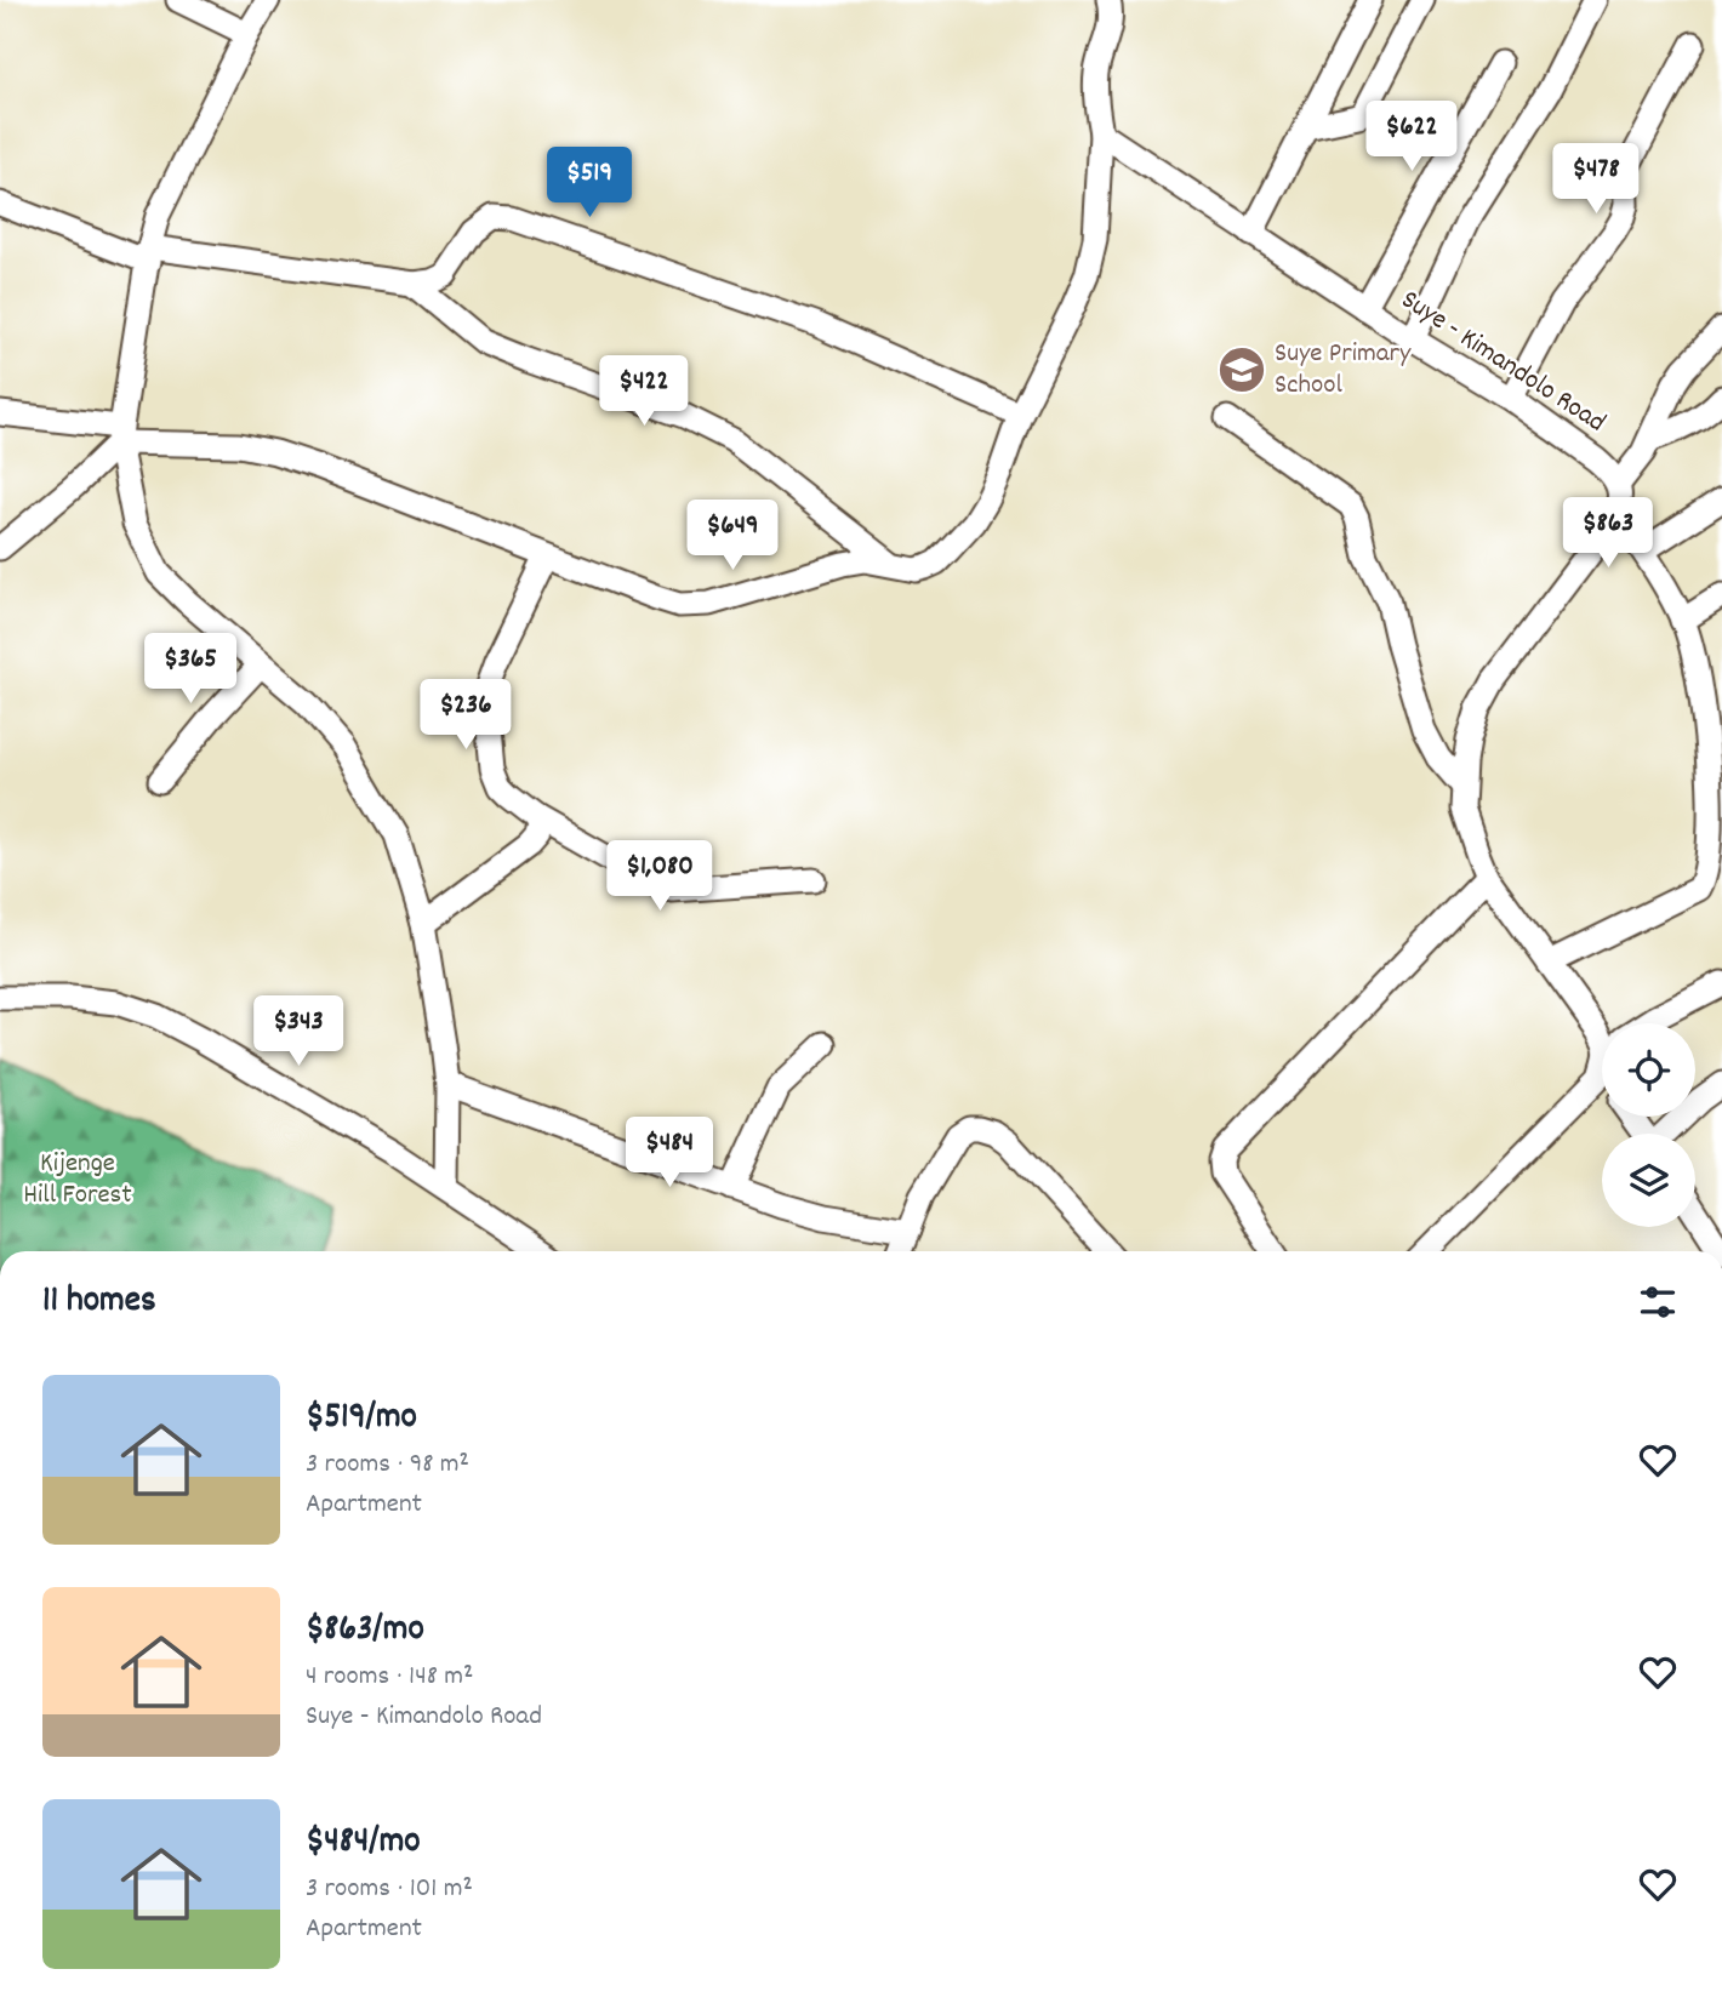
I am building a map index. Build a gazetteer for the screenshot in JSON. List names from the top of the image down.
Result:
{
  "streets": {
    "street": ["Suye - Kimandolo Road"]
  },
  "parks": ["Kijenge Hill Forest"],
  "places": {
    "school or university": ["Suye Primary School"]
  },
  "page": {
    "price": [
      "$622",
      "$478",
      "$519",
      "$422",
      "$863",
      "$649",
      "$365",
      "$236",
      "$1,080",
      "$343",
      "$484"
    ],
    "heading": "11 homes",
    "list": [
      {
        "name": "$519/mo",
        "note": "3 rooms · 98 m² · Apartment"
      },
      {
        "name": "$863/mo",
        "note": "4 rooms · 148 m² · Suye - Kimandolo Road"
      },
      {
        "name": "$484/mo",
        "note": "3 rooms · 101 m² · Apartment"
      }
    ]
  }
}
